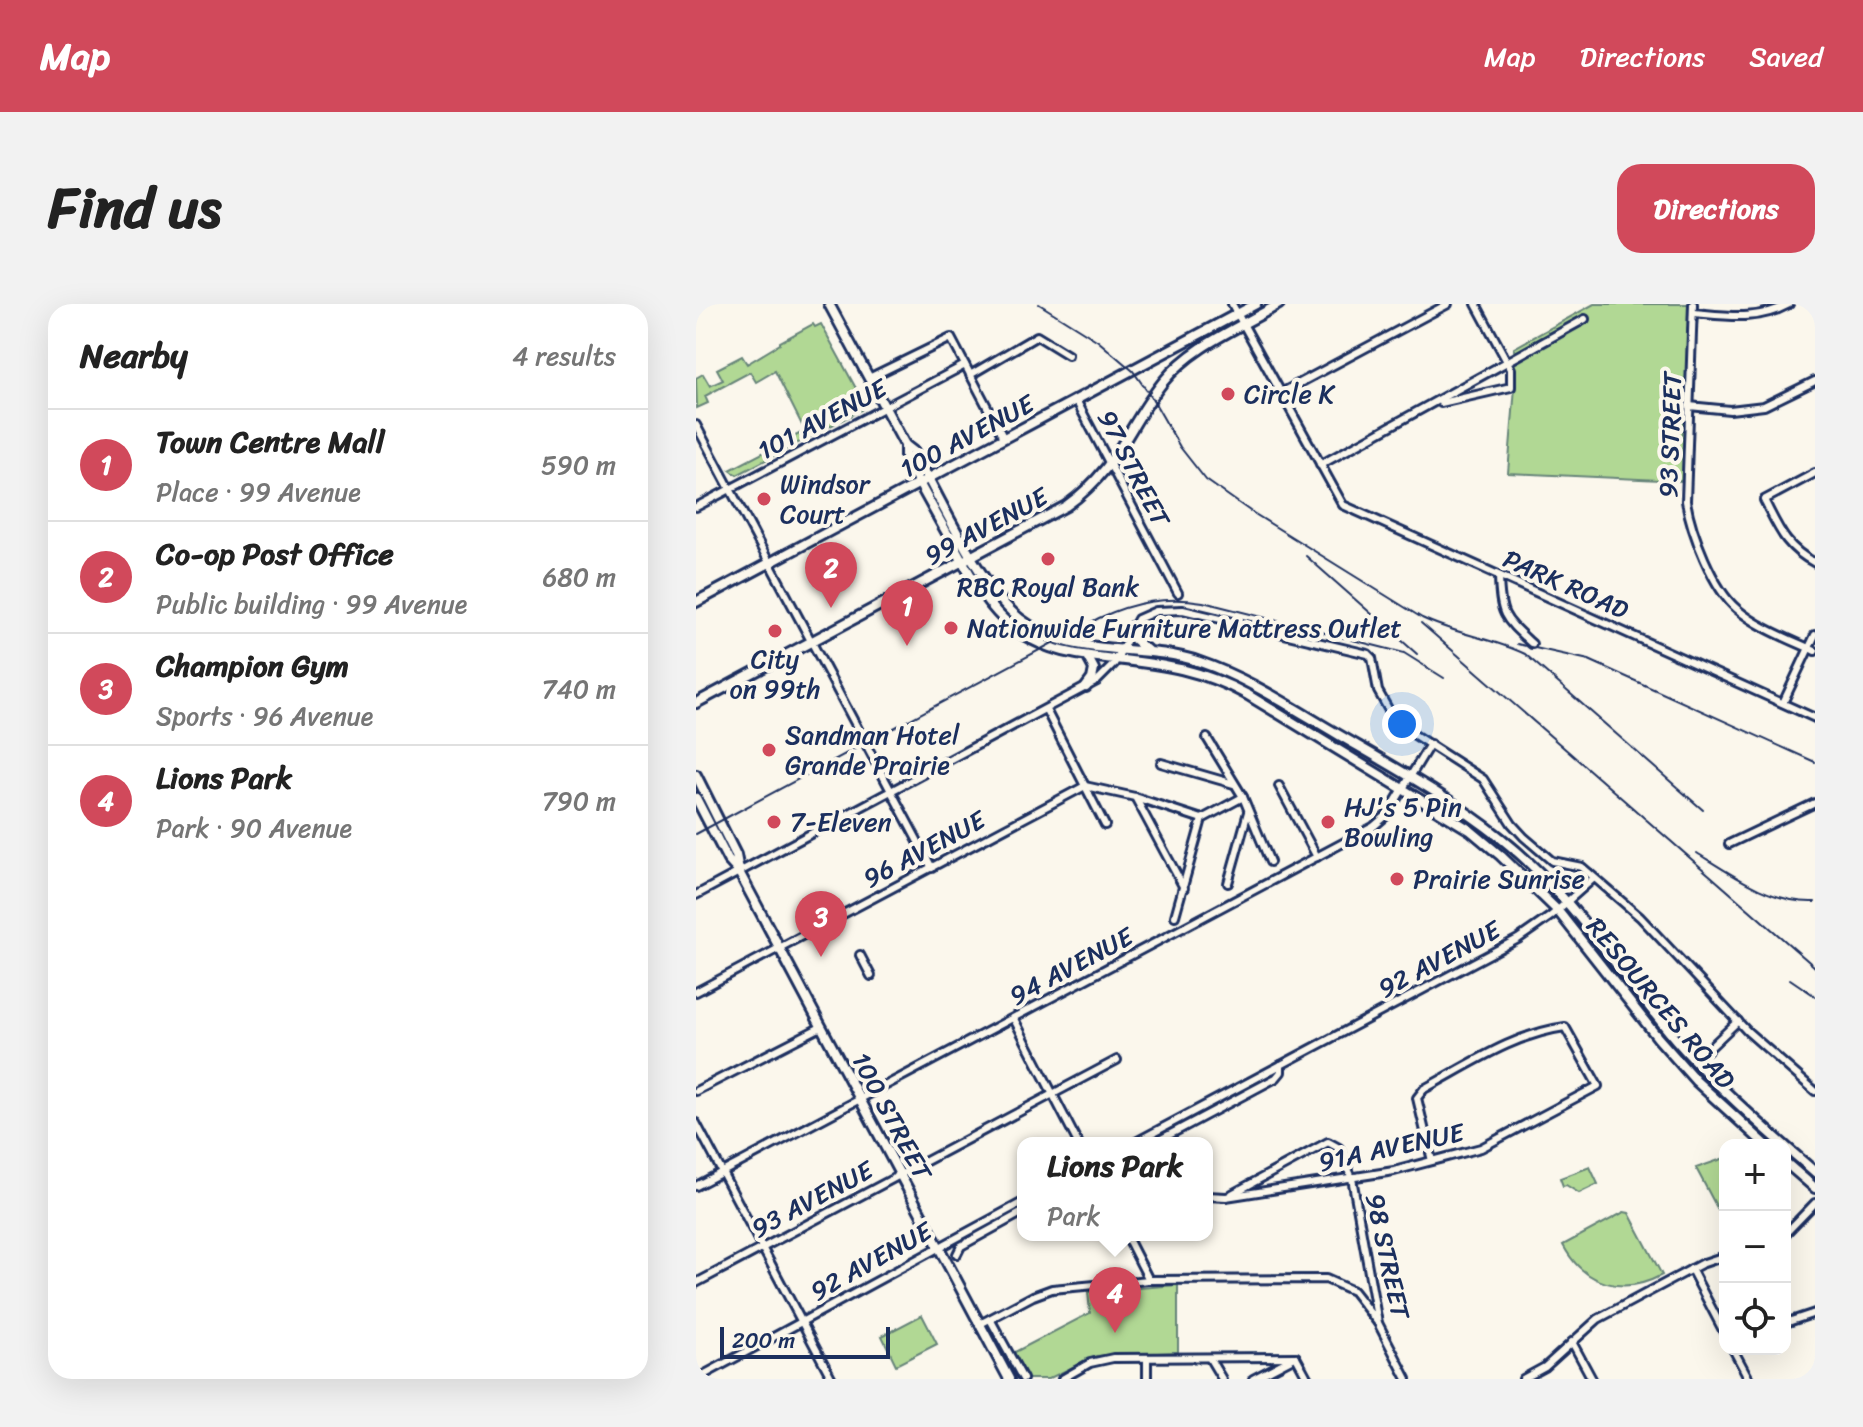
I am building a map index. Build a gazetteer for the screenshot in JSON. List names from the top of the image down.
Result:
{
  "streets": {
    "main road": [
      "100 AVENUE",
      "99 AVENUE",
      "RESOURCES ROAD",
      "100 STREET"
    ],
    "street": [
      "101 AVENUE",
      "93 STREET",
      "97 STREET",
      "PARK ROAD",
      "96 AVENUE",
      "92 AVENUE",
      "94 AVENUE",
      "91A AVENUE",
      "93 AVENUE",
      "98 STREET"
    ]
  },
  "crossings": [
    ["100 AVENUE", "97 STREET"],
    ["100 AVENUE", "PARK ROAD"],
    ["97 STREET", "99 AVENUE"],
    ["99 AVENUE", "PARK ROAD"],
    ["99 AVENUE", "RESOURCES ROAD"],
    ["96 AVENUE", "100 STREET"],
    ["92 AVENUE", "RESOURCES ROAD"],
    ["92 AVENUE", "100 STREET"],
    ["94 AVENUE", "RESOURCES ROAD"],
    ["94 AVENUE", "100 STREET"],
    ["100 STREET", "93 AVENUE"],
    ["91A AVENUE", "98 STREET"]
  ],
  "places": [
    "Circle K",
    "Windsor Court",
    "RBC Royal Bank",
    "Nationwide Furniture Mattress Outlet",
    "City on 99th",
    "Sandman Hotel Grande Prairie",
    "7-Eleven",
    "HJ's 5 Pin Bowling",
    "Prairie Sunrise"
  ],
  "scale_bar": "200 m",
  "page": {
    "header": "Map",
    "nav": ["Map", "Directions", "Saved"],
    "title": "Find us",
    "buttons": "Directions",
    "heading": ["Nearby", "4 results"],
    "list": [
      {
        "mark": "1",
        "name": "Town Centre Mall",
        "note": "Place · 99 Avenue",
        "value": "590 m"
      },
      {
        "mark": "2",
        "name": "Co-op Post Office",
        "note": "Public building · 99 Avenue",
        "value": "680 m"
      },
      {
        "mark": "3",
        "name": "Champion Gym",
        "note": "Sports · 96 Avenue",
        "value": "740 m"
      },
      {
        "mark": "4",
        "name": "Lions Park",
        "note": "Park · 90 Avenue",
        "value": "790 m"
      }
    ],
    "pins": [
      "2",
      "1",
      "3",
      "4"
    ],
    "popup": ["Lions Park", "Park"],
    "map_buttons": ["+", "−"],
    "scale": "200 m"
  }
}
